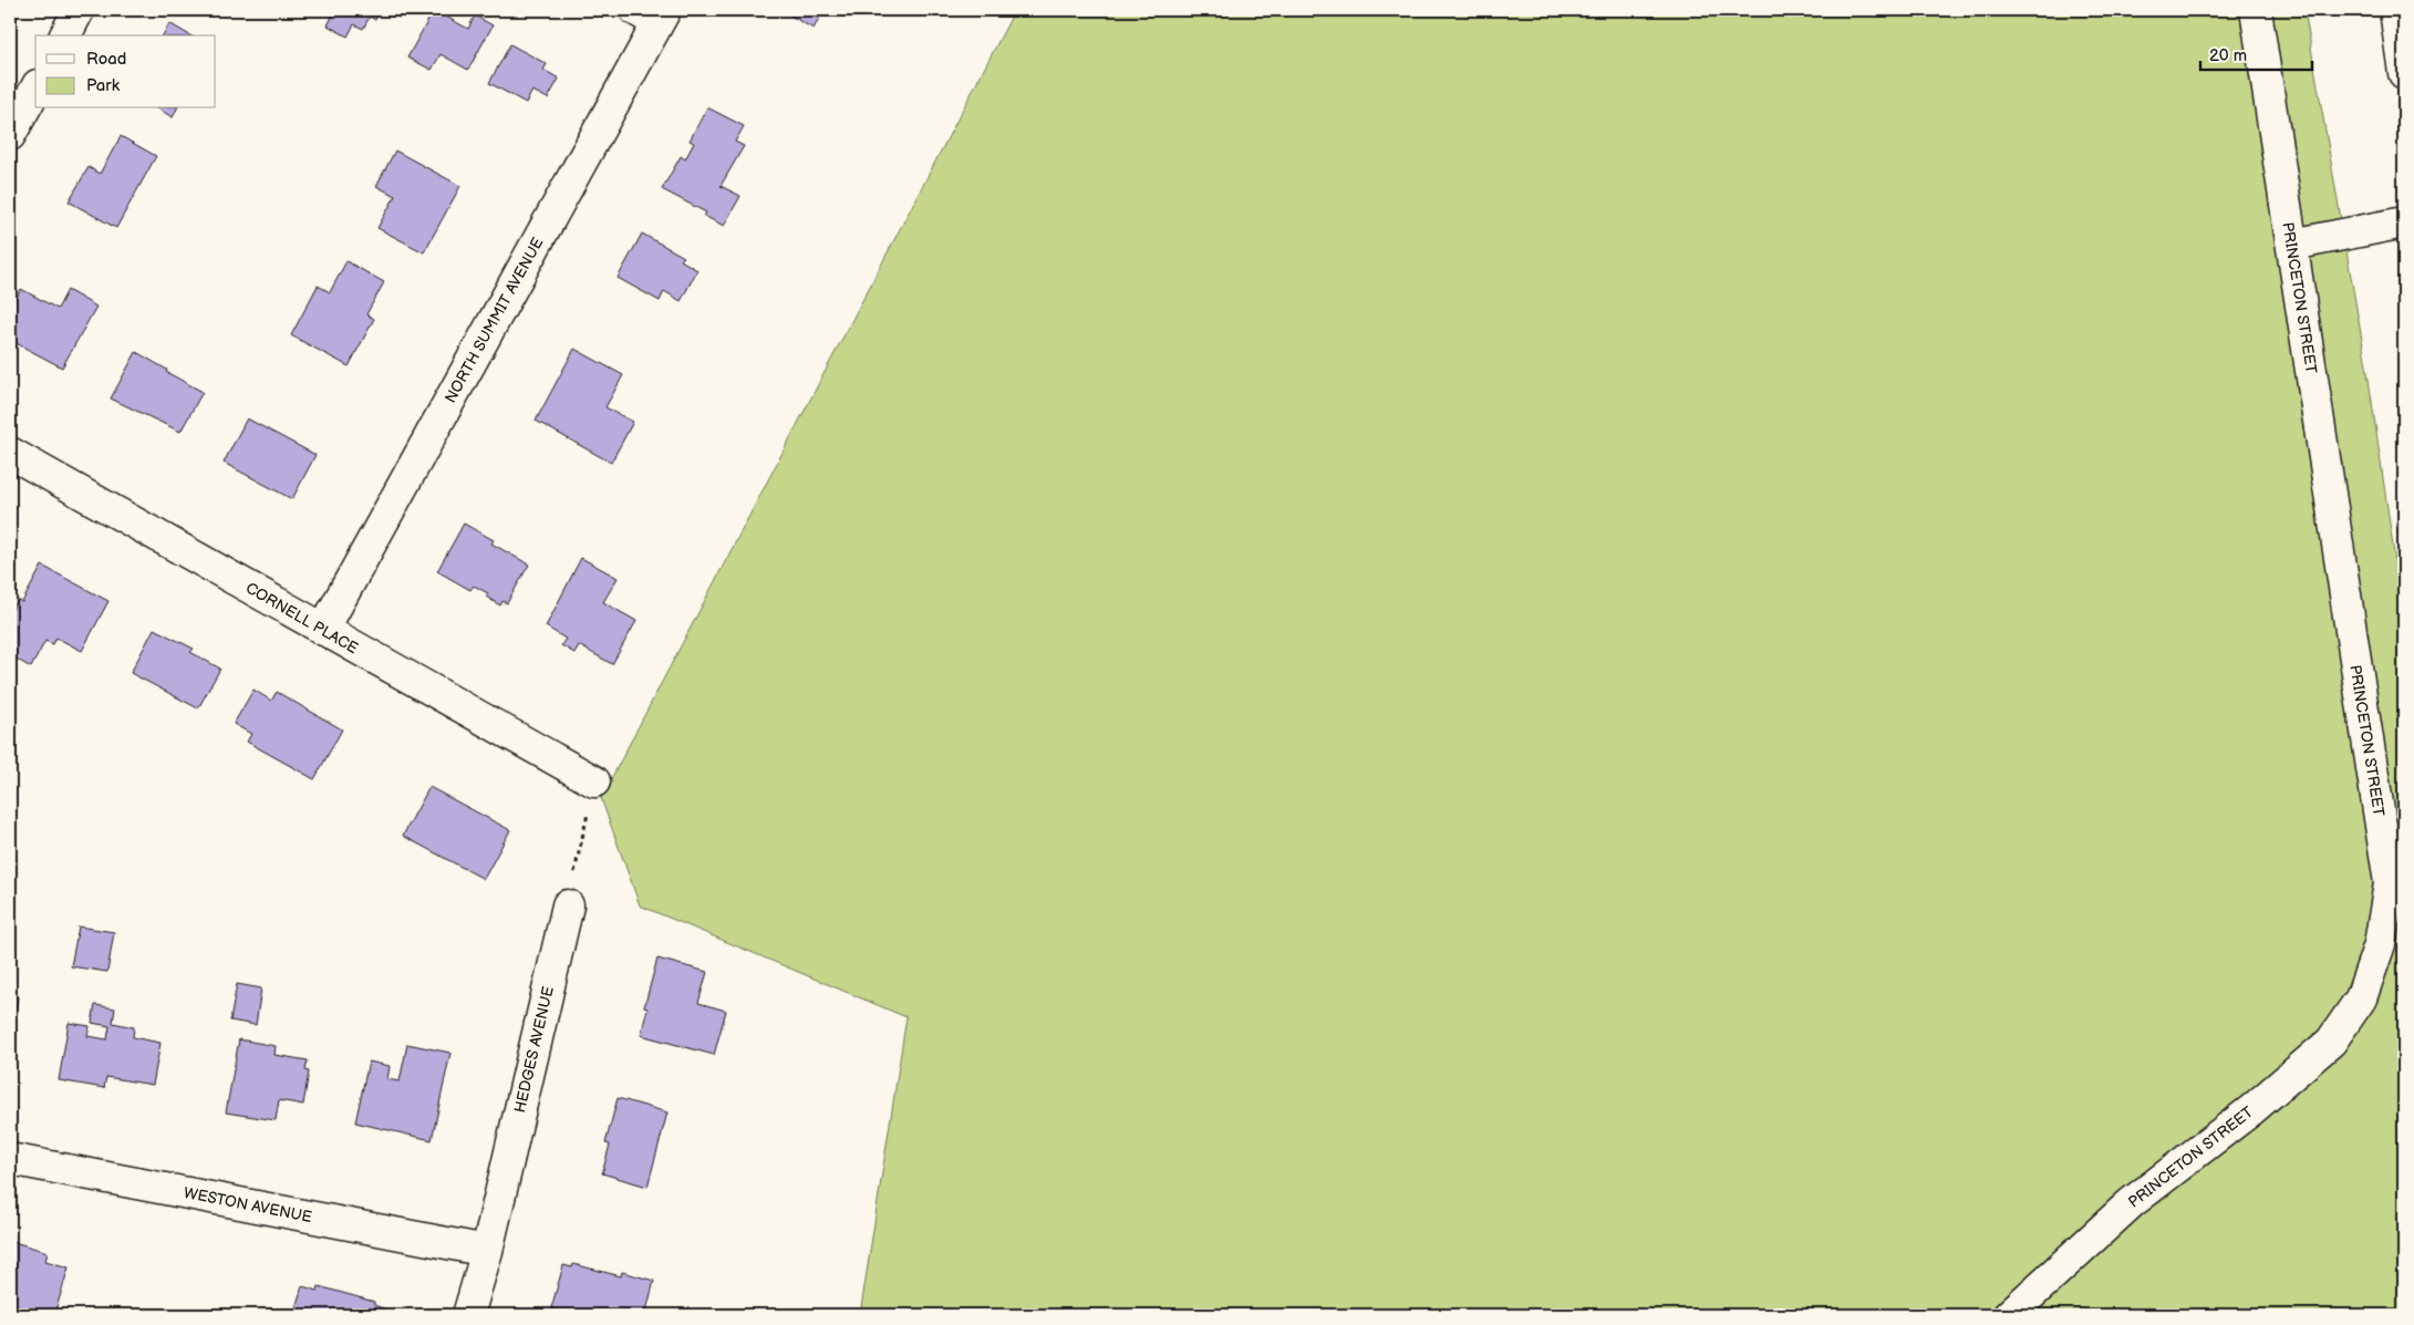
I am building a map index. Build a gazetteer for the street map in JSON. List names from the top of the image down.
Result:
{
  "streets": {
    "main road": [
      "PRINCETON STREET",
      "NORTH SUMMIT AVENUE",
      "CORNELL PLACE",
      "HEDGES AVENUE",
      "WESTON AVENUE"
    ]
  },
  "crossings": [
    ["NORTH SUMMIT AVENUE", "CORNELL PLACE"],
    ["HEDGES AVENUE", "WESTON AVENUE"]
  ],
  "legend": ["Road", "Park"],
  "scale_bar": "20 m"
}
